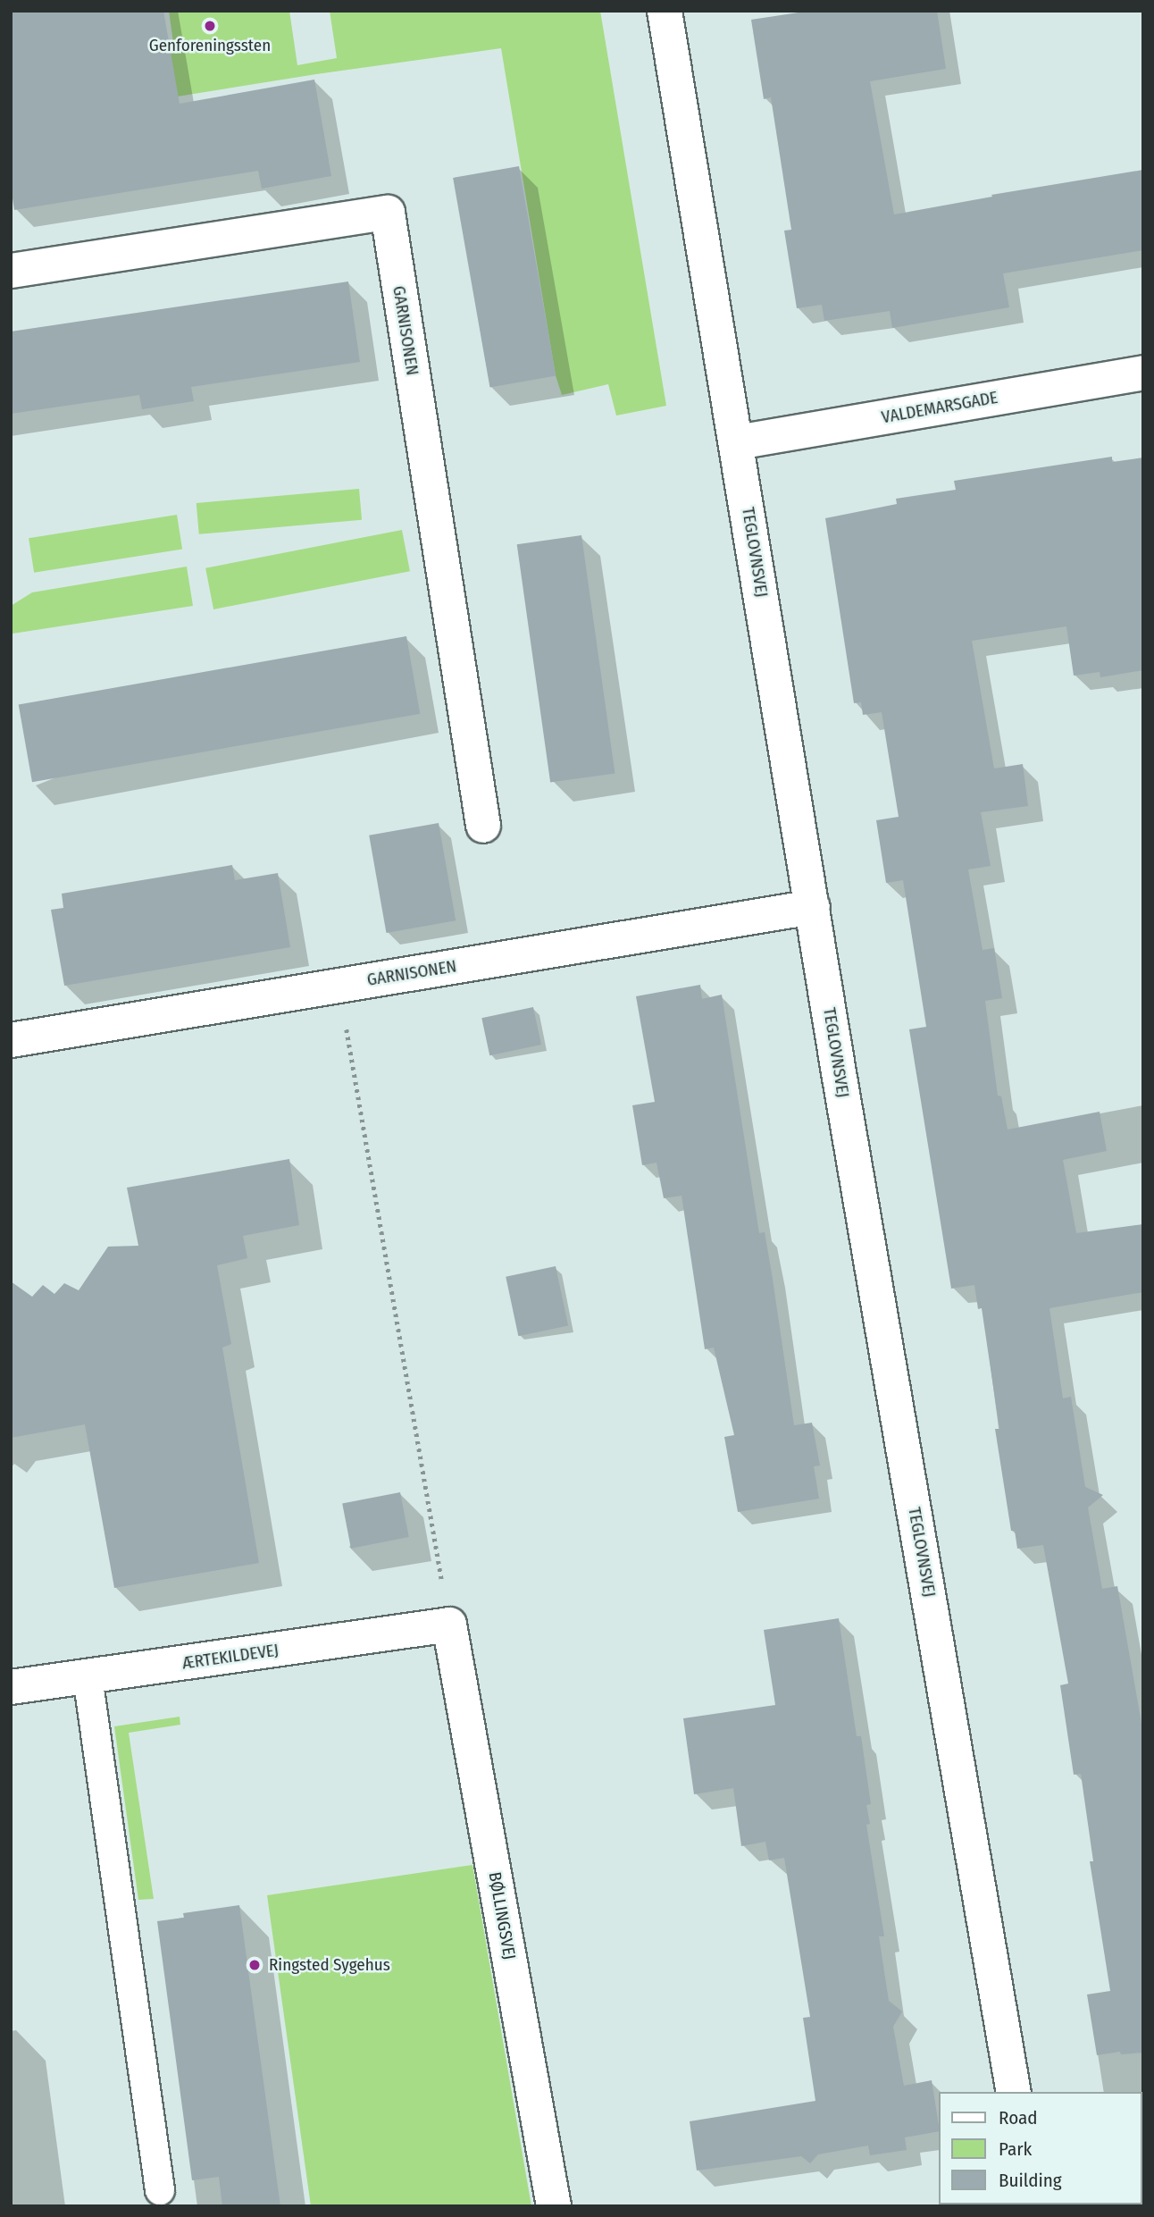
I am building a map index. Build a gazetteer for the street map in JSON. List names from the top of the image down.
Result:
{
  "streets": {
    "street": [
      "GARNISONEN",
      "VALDEMARSGADE",
      "TEGLOVNSVEJ",
      "ÆRTEKILDEVEJ",
      "BØLLINGSVEJ"
    ]
  },
  "crossings": [
    ["GARNISONEN", "TEGLOVNSVEJ"],
    ["VALDEMARSGADE", "TEGLOVNSVEJ"],
    ["ÆRTEKILDEVEJ", "BØLLINGSVEJ"]
  ],
  "places": ["Genforeningssten", "Ringsted Sygehus"],
  "legend": ["Road", "Park", "Building"]
}
